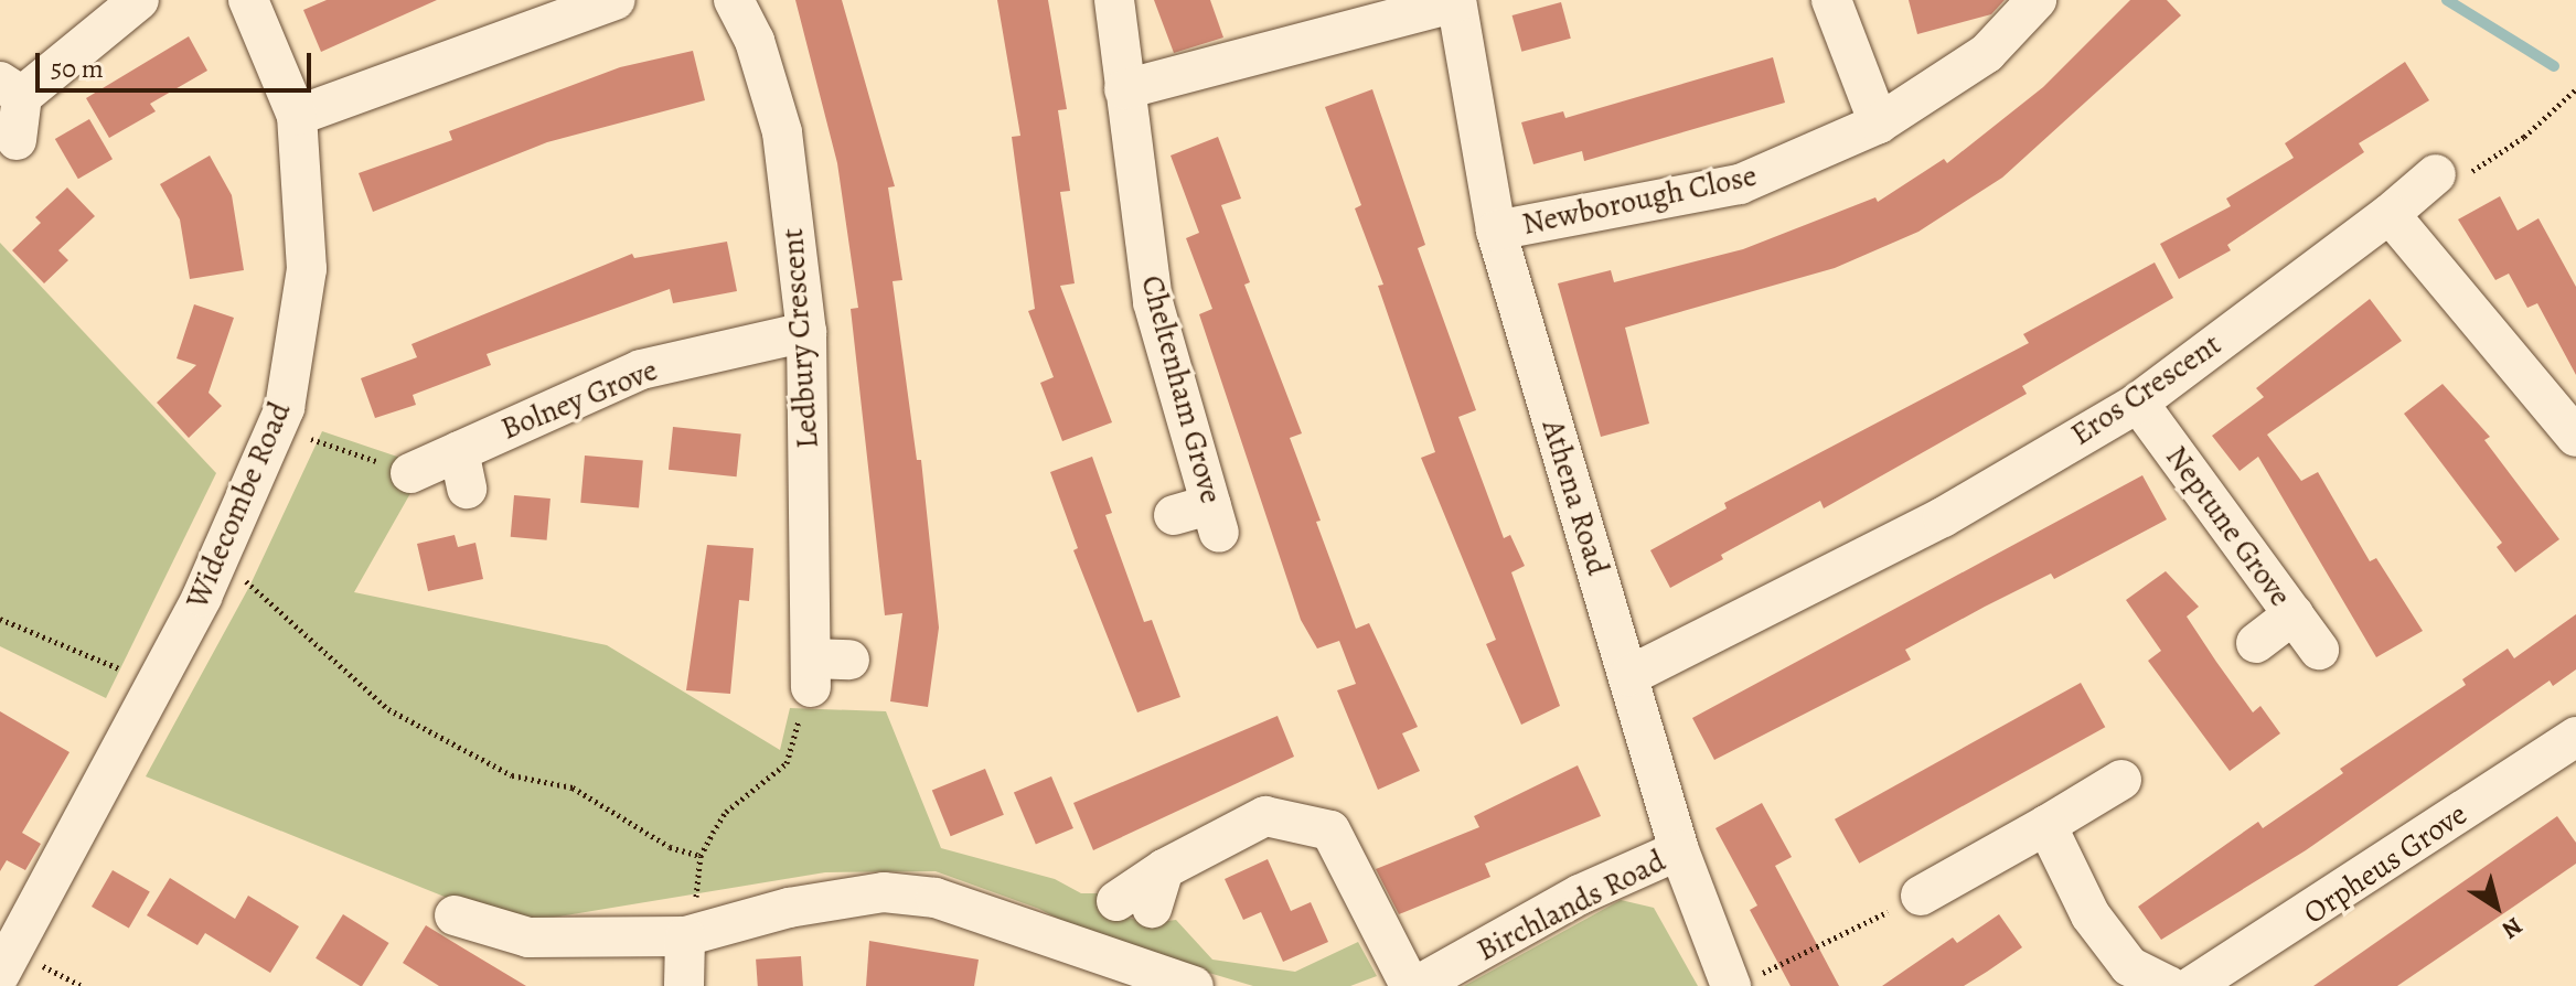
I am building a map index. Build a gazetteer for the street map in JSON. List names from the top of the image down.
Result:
{
  "streets": {
    "street": [
      "Newborough Close",
      "Ledbury Crescent",
      "Cheltenham Grove",
      "Eros Crescent",
      "Bolney Grove",
      "Athena Road",
      "Widecombe Road",
      "Neptune Grove",
      "Orpheus Grove",
      "Birchlands Road"
    ]
  },
  "crossings": [
    ["Newborough Close", "Athena Road"],
    ["Ledbury Crescent", "Bolney Grove"],
    ["Eros Crescent", "Athena Road"],
    ["Eros Crescent", "Neptune Grove"],
    ["Athena Road", "Birchlands Road"]
  ],
  "scale_bar": "50 m",
  "north": "bottom right"
}
